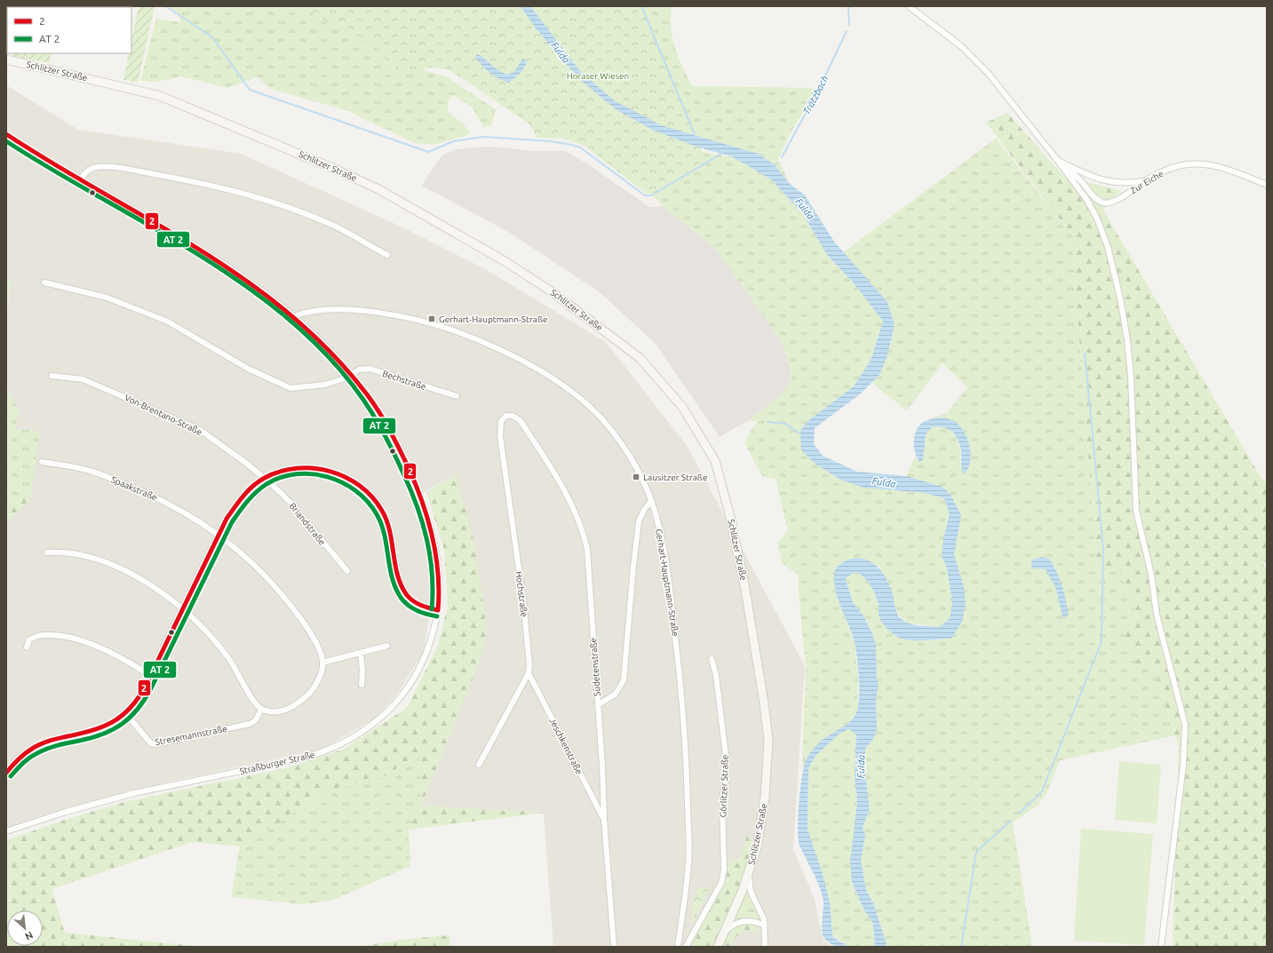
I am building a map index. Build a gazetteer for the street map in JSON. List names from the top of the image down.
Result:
{
  "streets": {
    "main road": ["Schlitzer Straße"],
    "street": [
      "Zur Eiche",
      "Bechstraße",
      "Von-Brentano-Straße",
      "Spaakstraße",
      "Briandstraße",
      "Gerhart-Hauptmann-Straße",
      "Hochstraße",
      "Sudetenstraße",
      "Stresemannstraße",
      "Jeschkenstraße",
      "Straßburger Straße",
      "Görlitzer Straße"
    ]
  },
  "crossings": [
    ["Bechstraße", "Straßburger Straße"],
    ["Von-Brentano-Straße", "Briandstraße"],
    ["Gerhart-Hauptmann-Straße", "Straßburger Straße"],
    ["Hochstraße", "Sudetenstraße"],
    ["Hochstraße", "Jeschkenstraße"],
    ["Sudetenstraße", "Jeschkenstraße"]
  ],
  "water": ["Fulda", "Trätzbach"],
  "parks": ["Horaser Wiesen"],
  "places": {
    "transit": ["Gerhart-Hauptmann-Straße", "Lausitzer Straße"]
  },
  "lines": ["transit line 2"],
  "legend": ["2", "AT 2"],
  "north": "bottom right"
}
